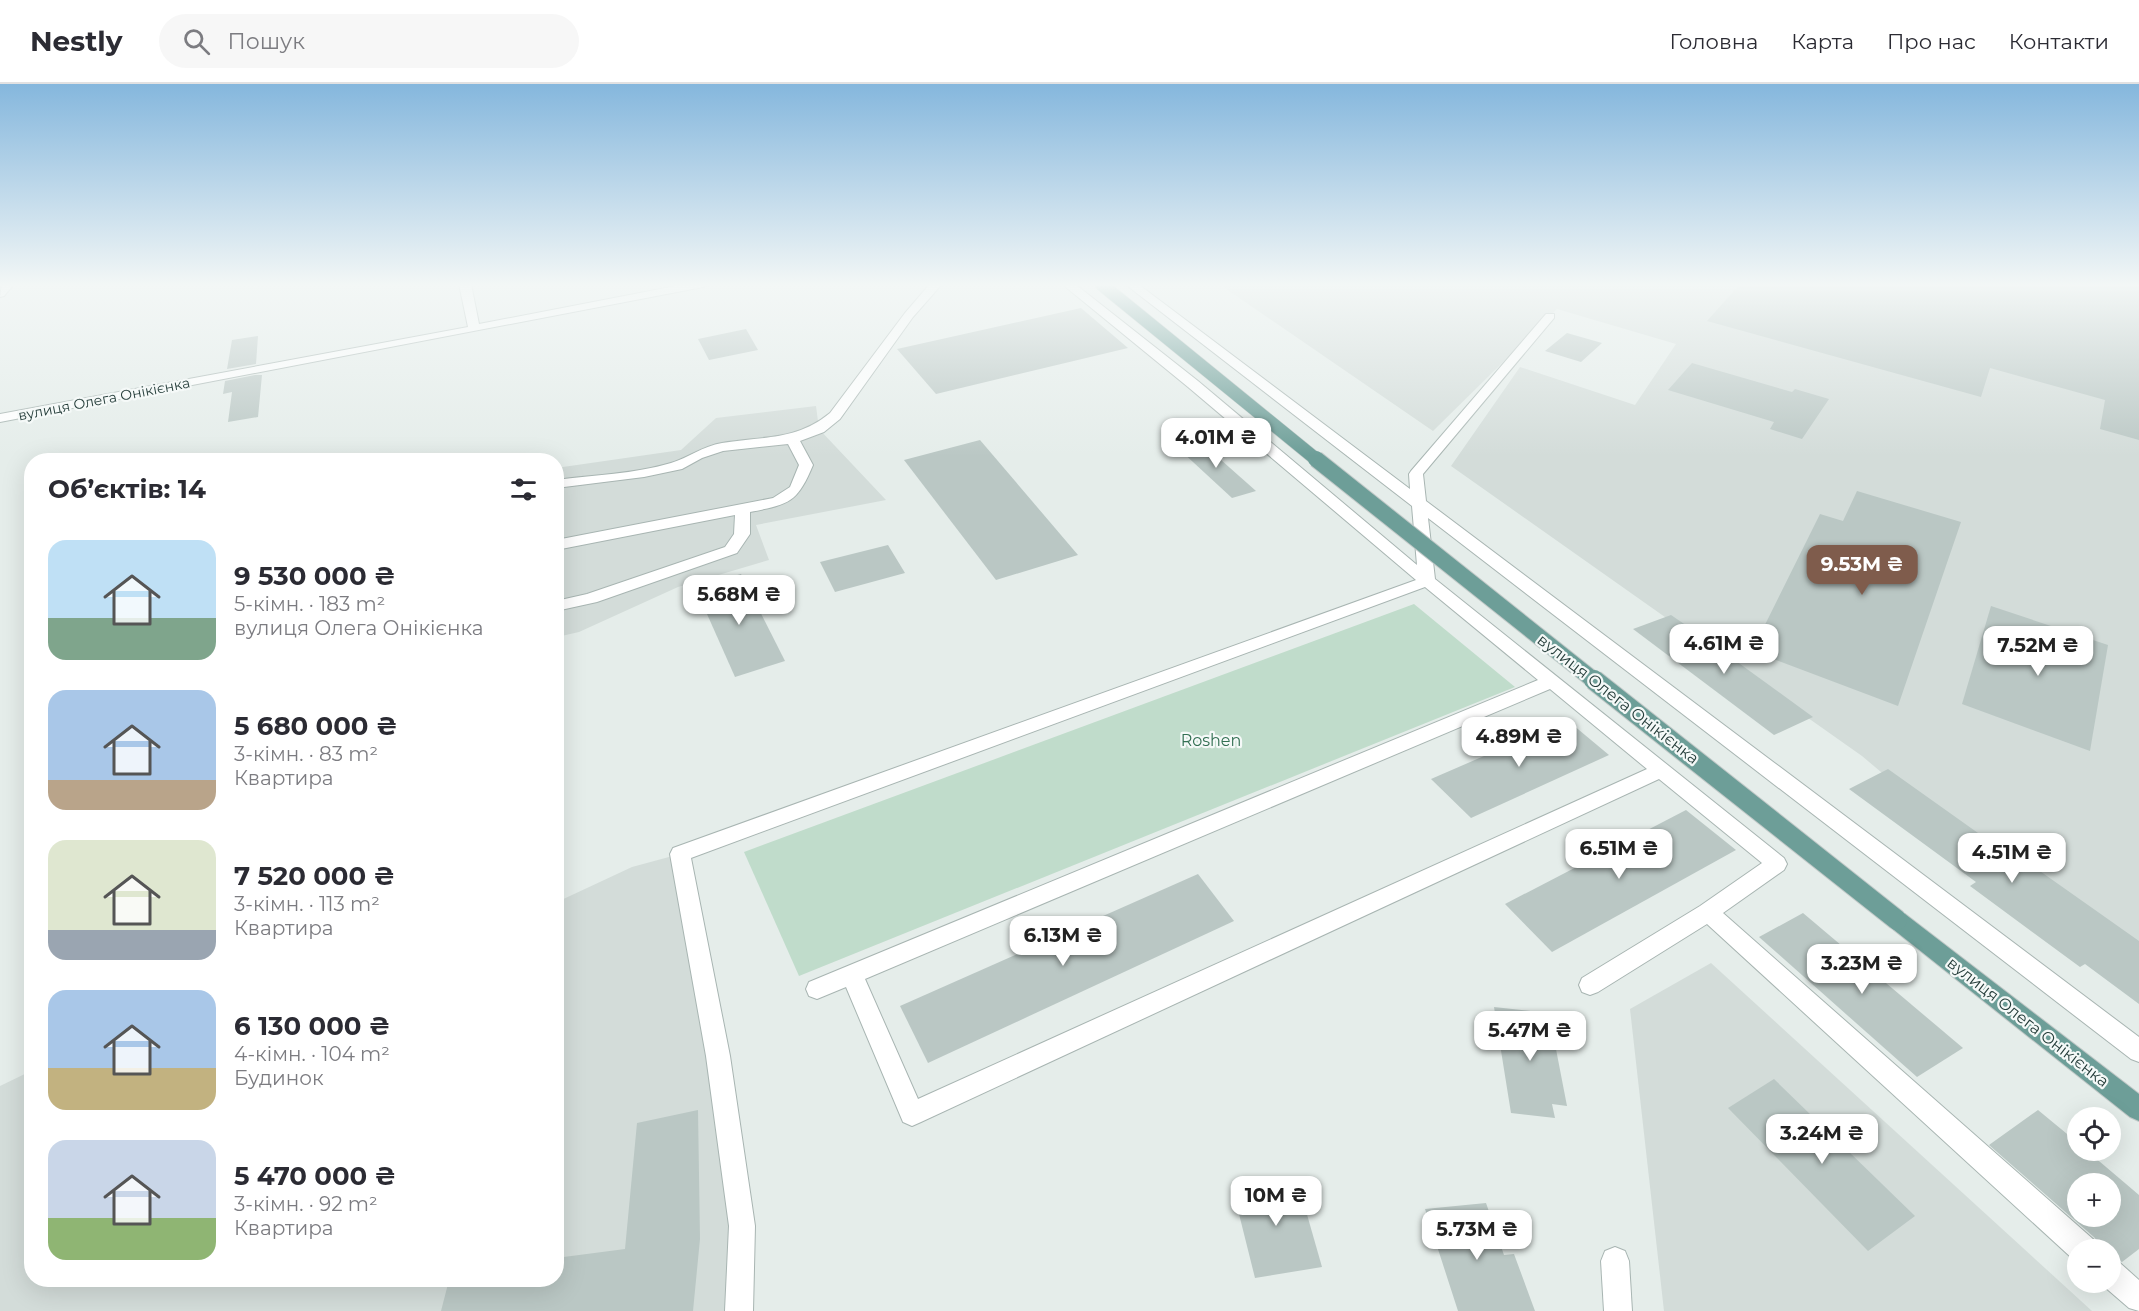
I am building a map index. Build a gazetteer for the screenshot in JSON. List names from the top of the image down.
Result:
{
  "streets": {
    "main road": ["вулиця Олега Онікієнка"]
  },
  "parks": ["Roshen"],
  "page": {
    "header": "Nestly",
    "search": "Пошук",
    "nav": [
      "Головна",
      "Карта",
      "Про нас",
      "Контакти"
    ],
    "price": [
      "4.01M ₴",
      "9.53M ₴",
      "5.68M ₴",
      "4.61M ₴",
      "7.52M ₴",
      "4.89M ₴",
      "6.51M ₴",
      "4.51M ₴",
      "6.13M ₴",
      "3.23M ₴",
      "5.47M ₴",
      "3.24M ₴",
      "10M ₴",
      "5.73M ₴"
    ],
    "heading": "Об’єктів: 14",
    "list": [
      {
        "name": "9 530 000 ₴",
        "note": "5-кімн. · 183 m² · вулиця Олега Онікієнка"
      },
      {
        "name": "5 680 000 ₴",
        "note": "3-кімн. · 83 m² · Квартира"
      },
      {
        "name": "7 520 000 ₴",
        "note": "3-кімн. · 113 m² · Квартира"
      },
      {
        "name": "6 130 000 ₴",
        "note": "4-кімн. · 104 m² · Будинок"
      },
      {
        "name": "5 470 000 ₴",
        "note": "3-кімн. · 92 m² · Квартира"
      }
    ],
    "map_buttons": ["+", "−"]
  }
}
